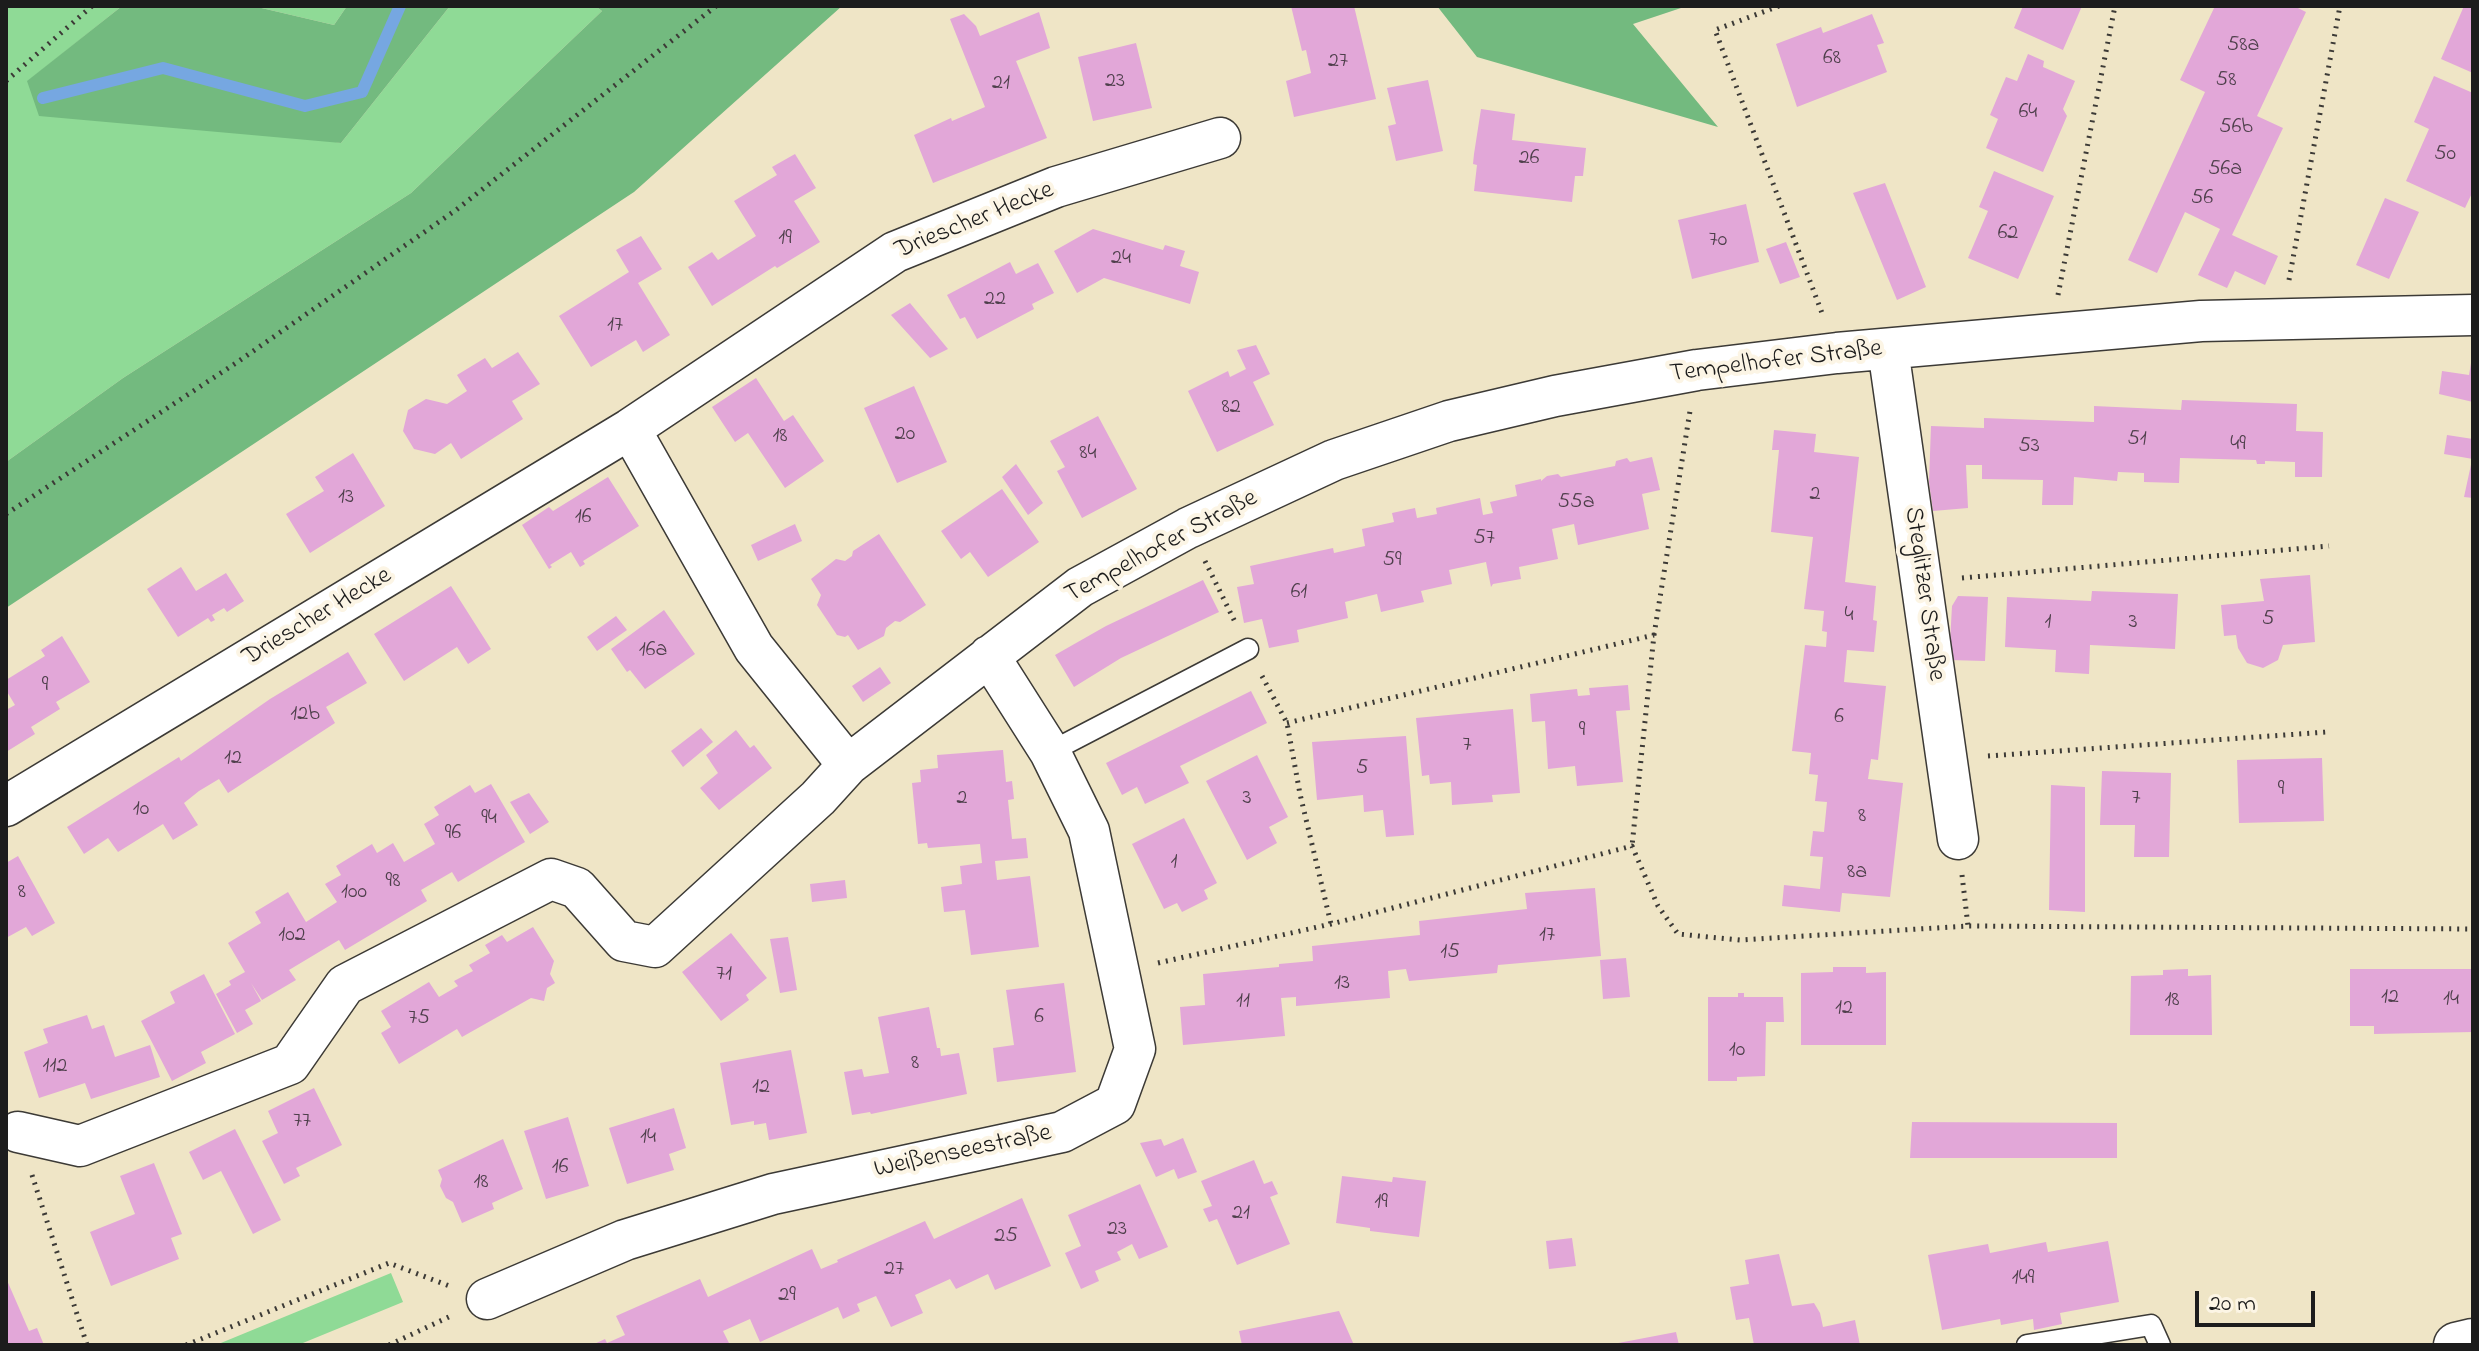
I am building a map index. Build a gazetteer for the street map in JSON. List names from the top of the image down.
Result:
{
  "streets": {
    "street": [
      "Driescher Hecke",
      "Tempelhofer Straße",
      "Steglitzer Straße",
      "Weißenseestraße"
    ]
  },
  "crossings": [
    ["Tempelhofer Straße", "Steglitzer Straße"],
    ["Tempelhofer Straße", "Weißenseestraße"]
  ],
  "house_numbers": [
    "58a",
    "68",
    "27",
    "58",
    "23",
    "21",
    "64",
    "56b",
    "50",
    "26",
    "56a",
    "56",
    "62",
    "19",
    "70",
    "24",
    "22",
    "17",
    "82",
    "20",
    "18",
    "51",
    "49",
    "53",
    "84",
    "2",
    "13",
    "55a",
    "16",
    "57",
    "59",
    "61",
    "4",
    "5",
    "1",
    "3",
    "16a",
    "9",
    "12b",
    "6",
    "9",
    "7",
    "12",
    "5",
    "9",
    "2",
    "3",
    "7",
    "10",
    "8",
    "94",
    "96",
    "1",
    "8a",
    "98",
    "8",
    "100",
    "102",
    "17",
    "15",
    "71",
    "13",
    "12",
    "14",
    "18",
    "11",
    "12",
    "6",
    "75",
    "10",
    "8",
    "112",
    "12",
    "77",
    "14",
    "16",
    "18",
    "19",
    "21",
    "23",
    "25",
    "27",
    "149",
    "29"
  ],
  "scale_bar": "20 m"
}
